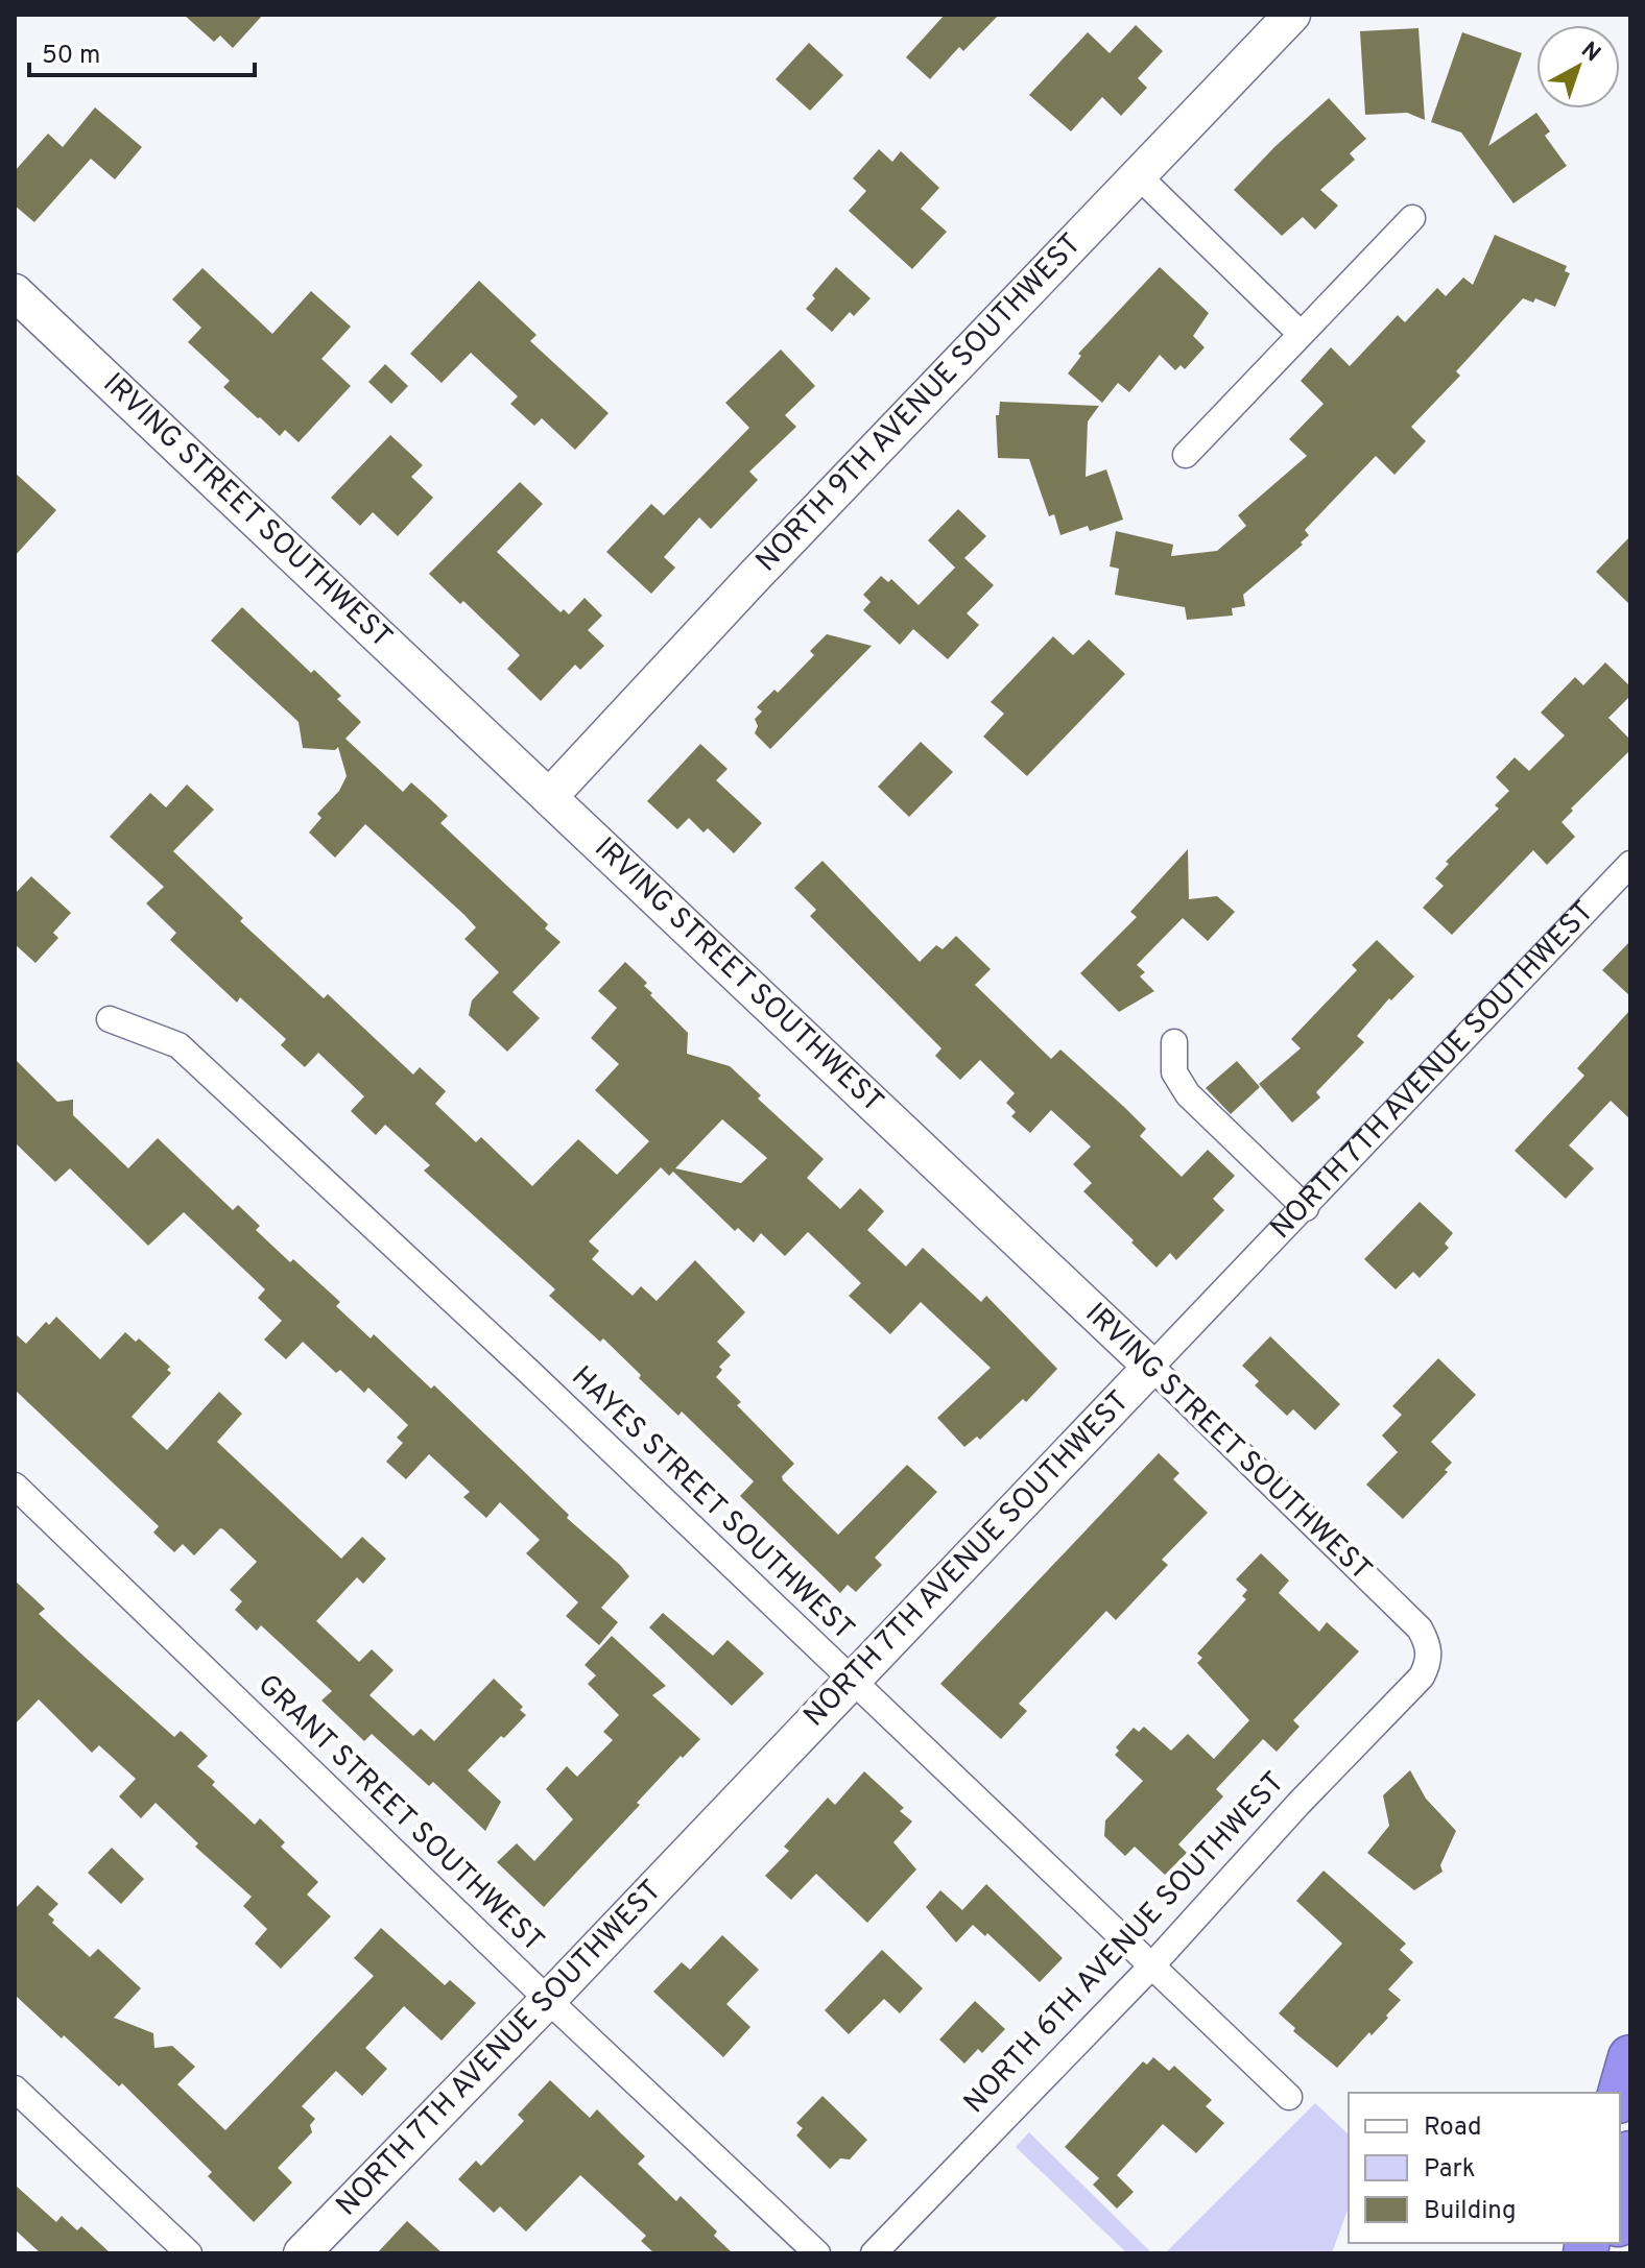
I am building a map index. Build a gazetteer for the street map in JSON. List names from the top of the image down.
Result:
{
  "streets": {
    "street": [
      "NORTH 9TH AVENUE SOUTHWEST",
      "IRVING STREET SOUTHWEST",
      "NORTH 7TH AVENUE SOUTHWEST",
      "HAYES STREET SOUTHWEST",
      "GRANT STREET SOUTHWEST",
      "NORTH 6TH AVENUE SOUTHWEST"
    ]
  },
  "crossings": [
    ["NORTH 9TH AVENUE SOUTHWEST", "IRVING STREET SOUTHWEST"],
    ["IRVING STREET SOUTHWEST", "NORTH 7TH AVENUE SOUTHWEST"],
    ["IRVING STREET SOUTHWEST", "NORTH 6TH AVENUE SOUTHWEST"],
    ["NORTH 7TH AVENUE SOUTHWEST", "HAYES STREET SOUTHWEST"],
    ["NORTH 7TH AVENUE SOUTHWEST", "GRANT STREET SOUTHWEST"],
    ["HAYES STREET SOUTHWEST", "NORTH 6TH AVENUE SOUTHWEST"]
  ],
  "legend": ["Road", "Park", "Building"],
  "scale_bar": "50 m",
  "north": "top right"
}
